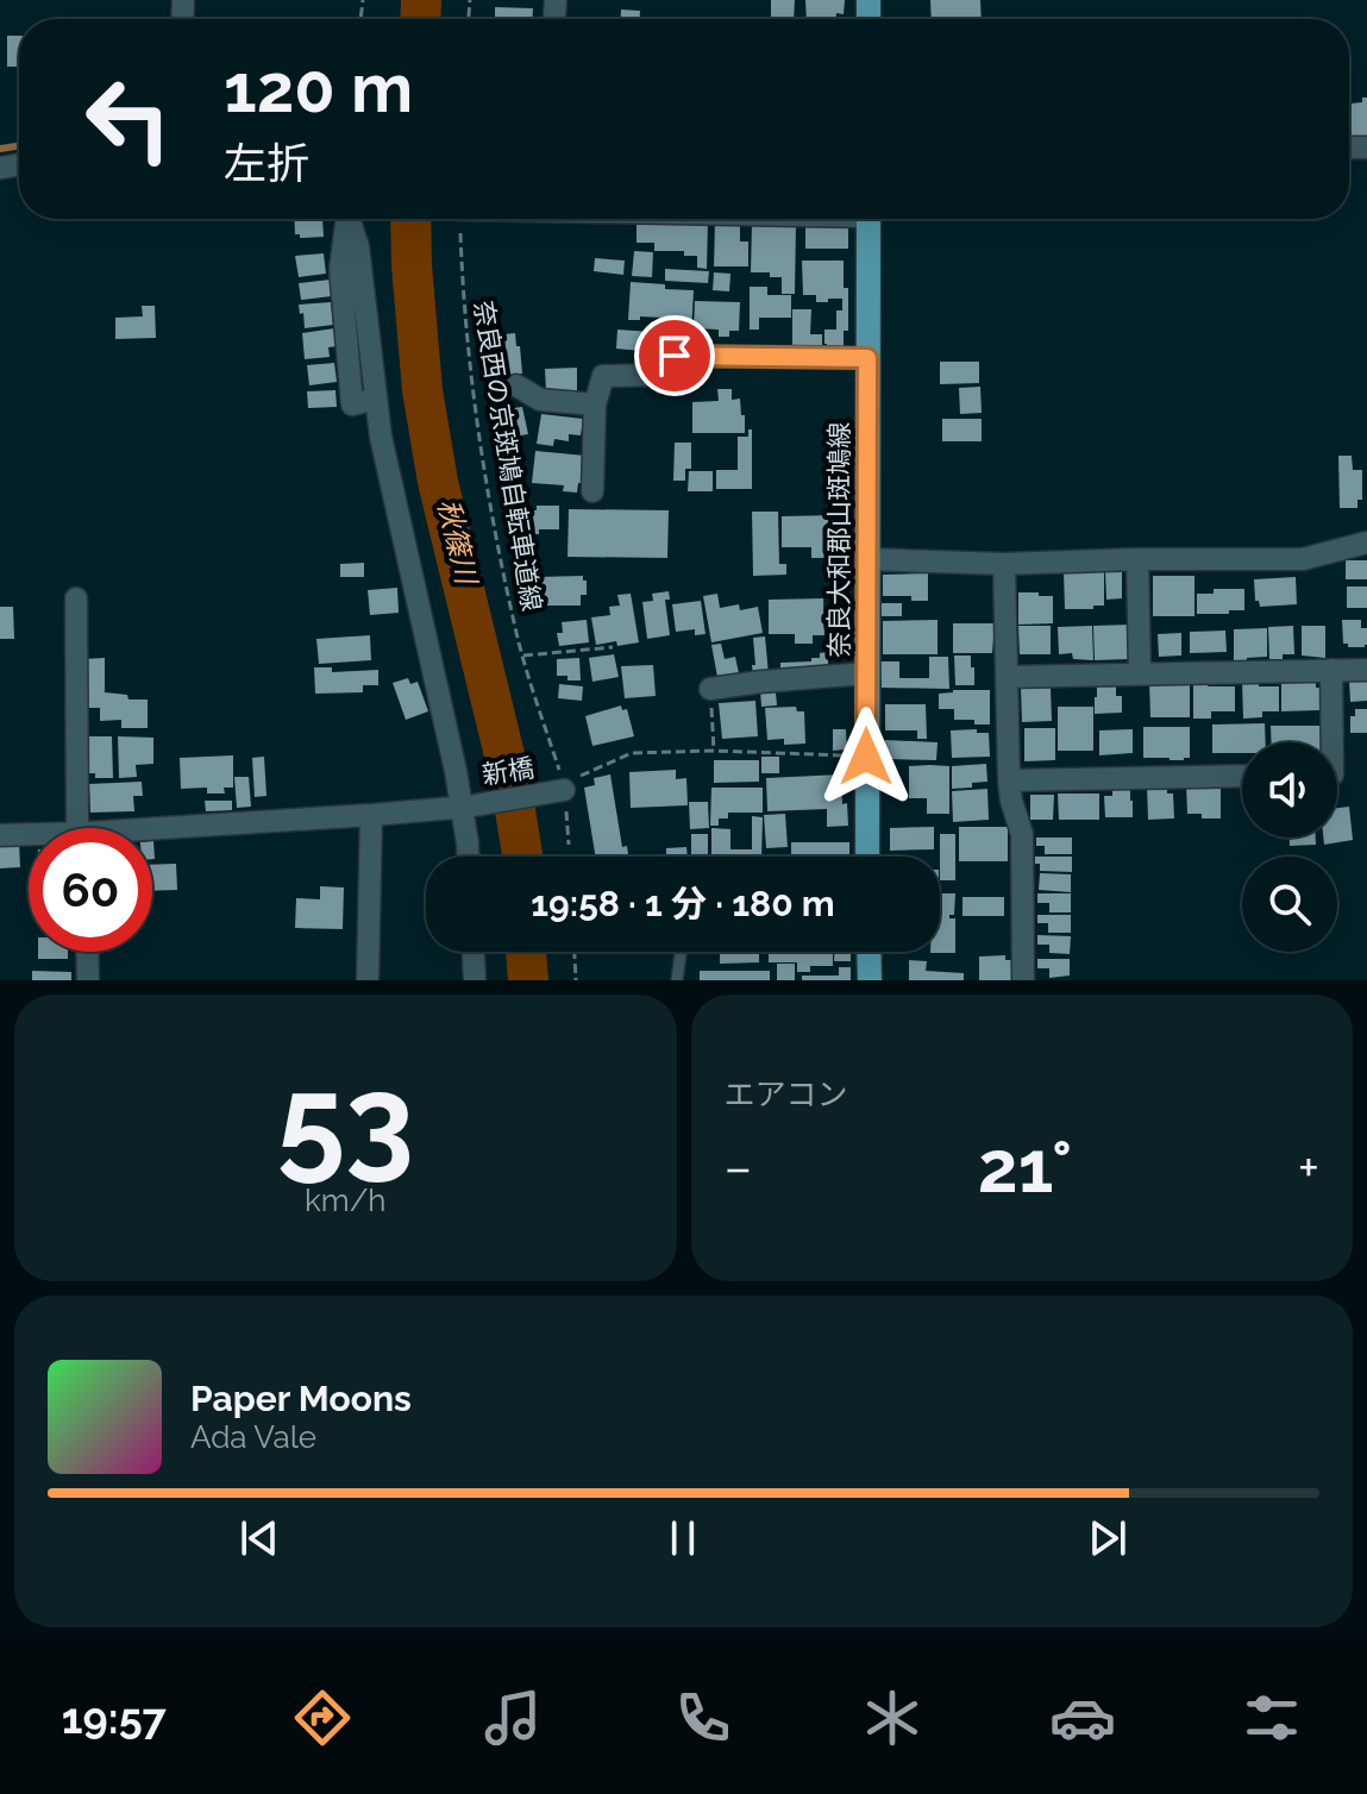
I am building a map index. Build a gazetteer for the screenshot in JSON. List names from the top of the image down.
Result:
{
  "streets": {
    "main road": ["奈良大和郡山斑鳩線"],
    "street": ["新橋"],
    "path": ["奈良西の京斑鳩自転車道線"]
  },
  "crossings": [
    ["奈良西の京斑鳩自転車道線", "新橋"]
  ],
  "water": ["秋篠川"],
  "page": {
    "turn": ["120 m", "左折"],
    "limit": "60",
    "trip": "19:58 · 1 分 · 180 m",
    "tile": [
      ["53", "km/h"],
      "エアコン"
    ],
    "heat": ["−", "21°", "+"],
    "song": ["Paper Moons", "Ada Vale"],
    "tabs": "19:57"
  }
}
